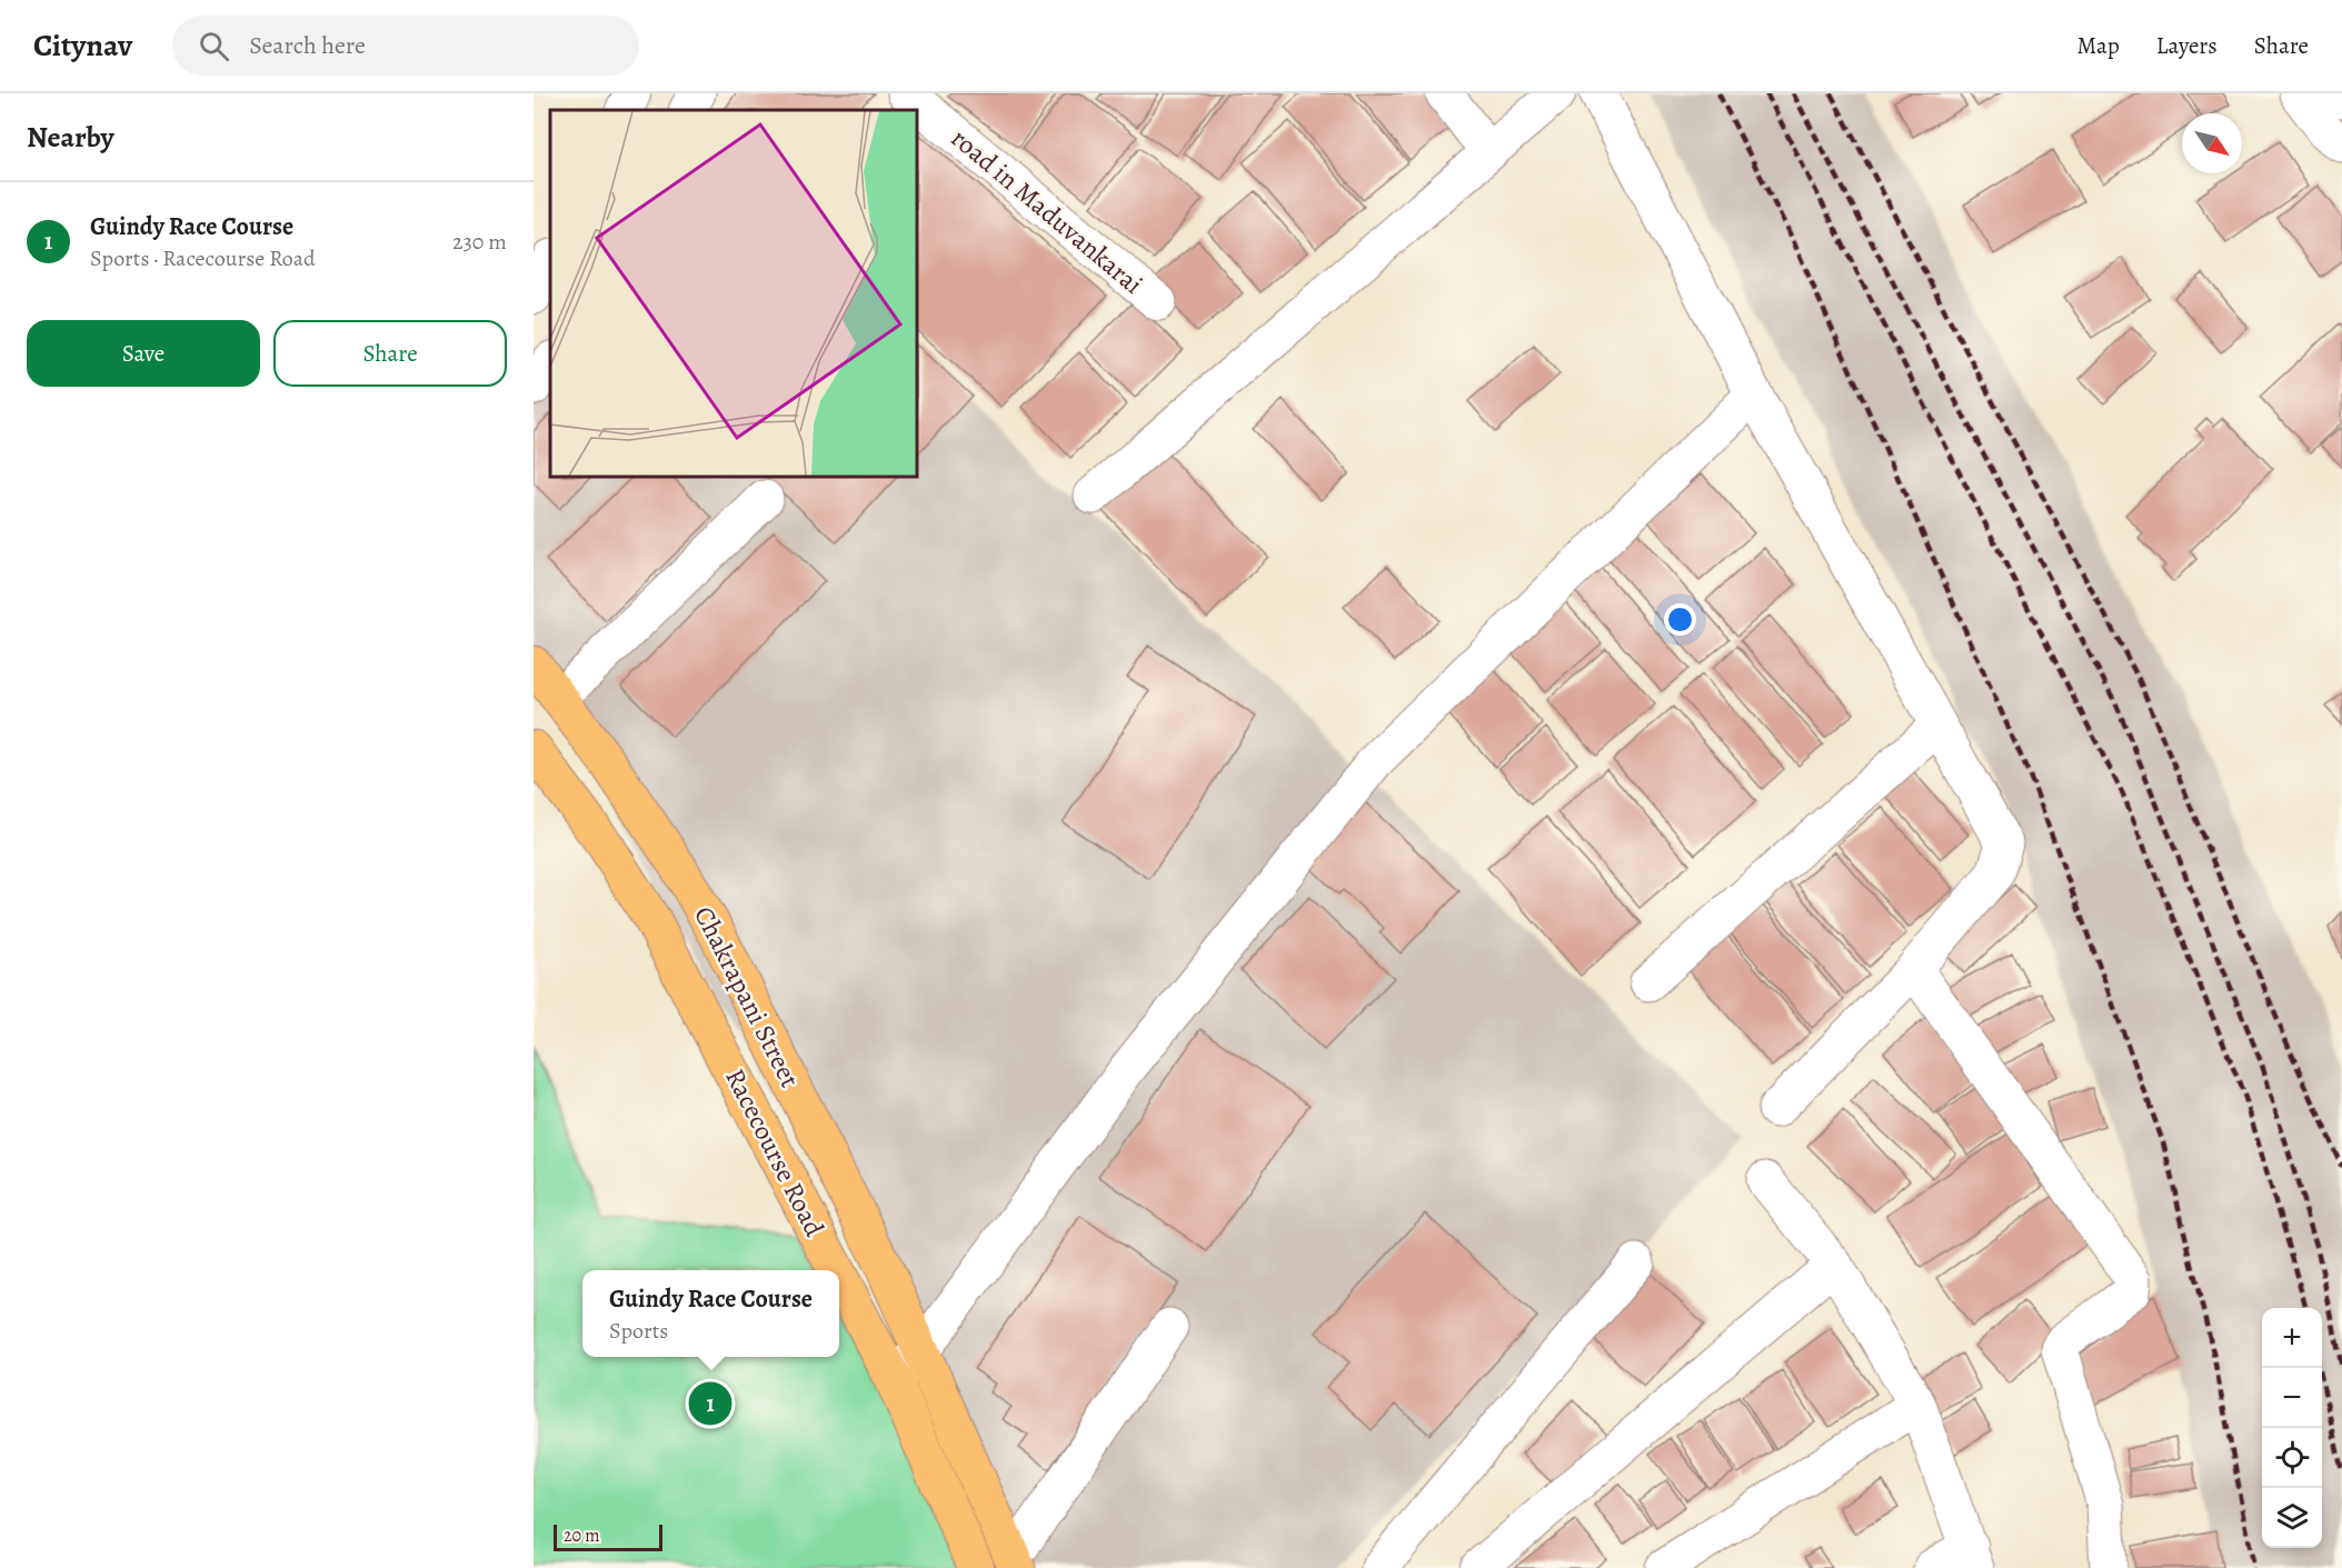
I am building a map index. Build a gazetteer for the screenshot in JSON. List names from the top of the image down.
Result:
{
  "streets": {
    "main road": ["Chakrapani Street", "Racecourse Road"],
    "street": ["road in Maduvankarai"]
  },
  "scale_bar": "20 m",
  "north": "bottom right",
  "page": {
    "header": "Citynav",
    "search": "Search here",
    "nav": ["Map", "Layers", "Share"],
    "heading": "Nearby",
    "list": [
      {
        "mark": "1",
        "name": "Guindy Race Course",
        "note": "Sports · Racecourse Road",
        "value": "230 m"
      }
    ],
    "buttons": ["Save", "Share"],
    "popup": ["Guindy Race Course", "Sports"],
    "map_buttons": ["+", "−"],
    "pins": "1",
    "scale": "20 m"
  }
}
